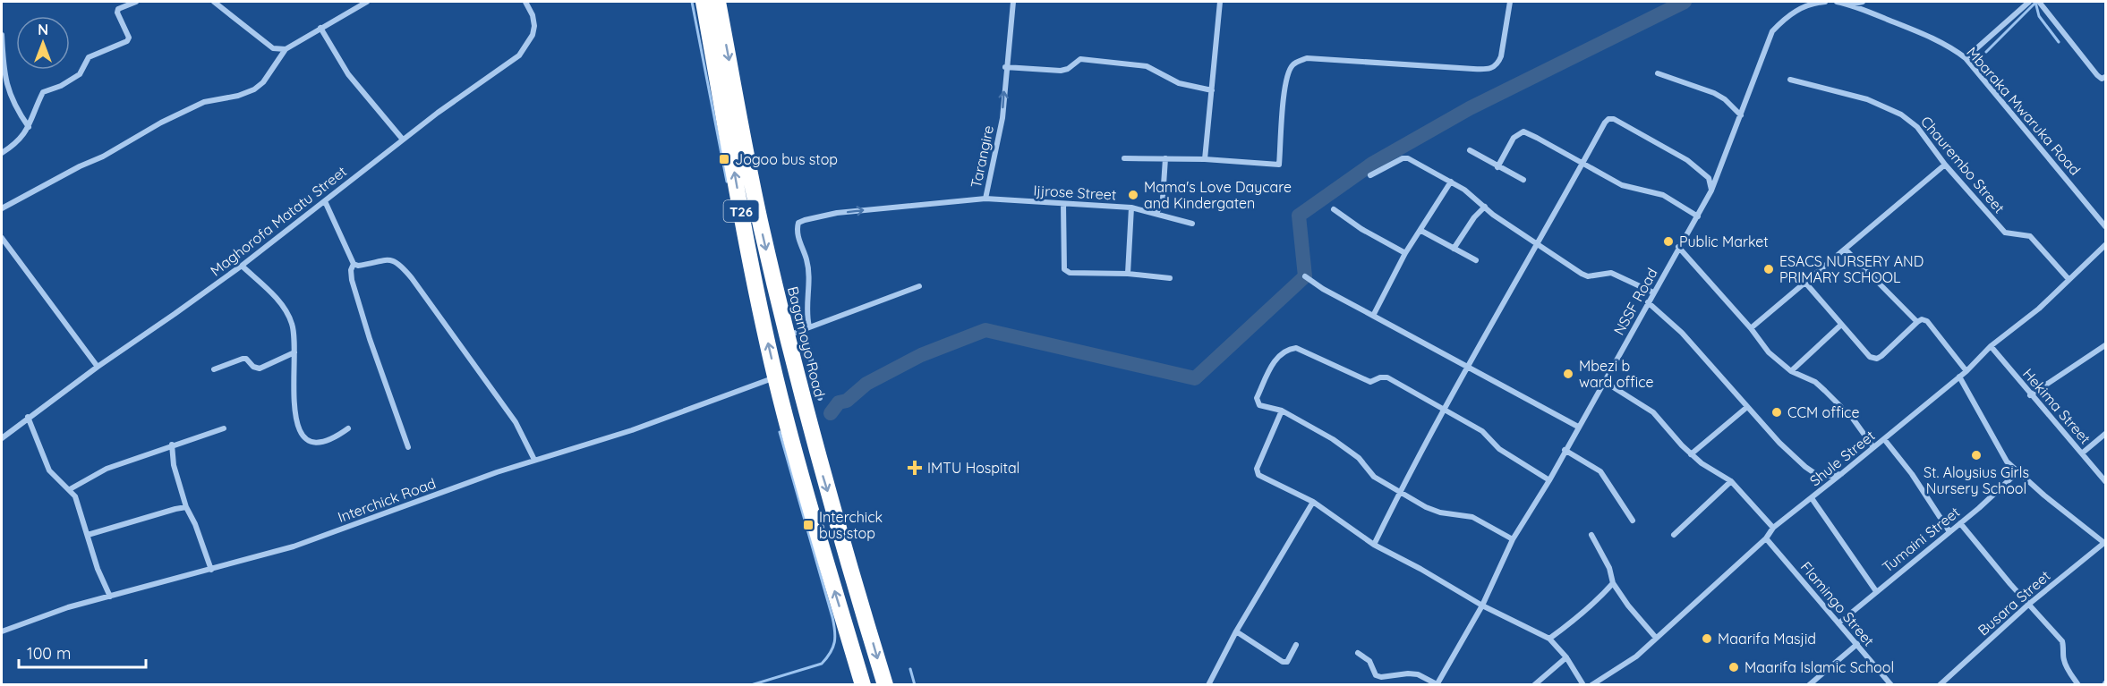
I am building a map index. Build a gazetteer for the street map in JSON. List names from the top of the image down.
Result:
{
  "streets": {
    "highway": ["T26", "Bagamoyo Road"],
    "street": [
      "Mbaraka Mwaruka Road",
      "Tarangire",
      "Chaurembo Street",
      "Ijjrose Street",
      "Maghorofa Matatu Street",
      "NSSF Road",
      "Hekima Street",
      "Shule Street",
      "Interchick Road",
      "Tumaini Street",
      "Busara Street",
      "Flamingo Street"
    ]
  },
  "crossings": [
    ["Tarangire", "Ijjrose Street"],
    ["Chaurembo Street", "Shule Street"],
    ["T26", "Interchick Road"],
    ["Hekima Street", "Shule Street"],
    ["Shule Street", "Flamingo Street"],
    ["Tumaini Street", "Flamingo Street"]
  ],
  "places": {
    "transit": ["Jogoo bus stop", "Interchick bus stop"],
    "other": [
      "Mama's Love Daycare and Kindergaten",
      "Public Market",
      "ESACS NURSERY AND PRIMARY SCHOOL",
      "Mbezi b ward office",
      "CCM office",
      "St. Aloysius Girls Nursery School",
      "Maarifa Masjid",
      "Maarifa Islamic School"
    ],
    "health": ["IMTU Hospital"]
  },
  "scale_bar": "100 m",
  "north": "top"
}
